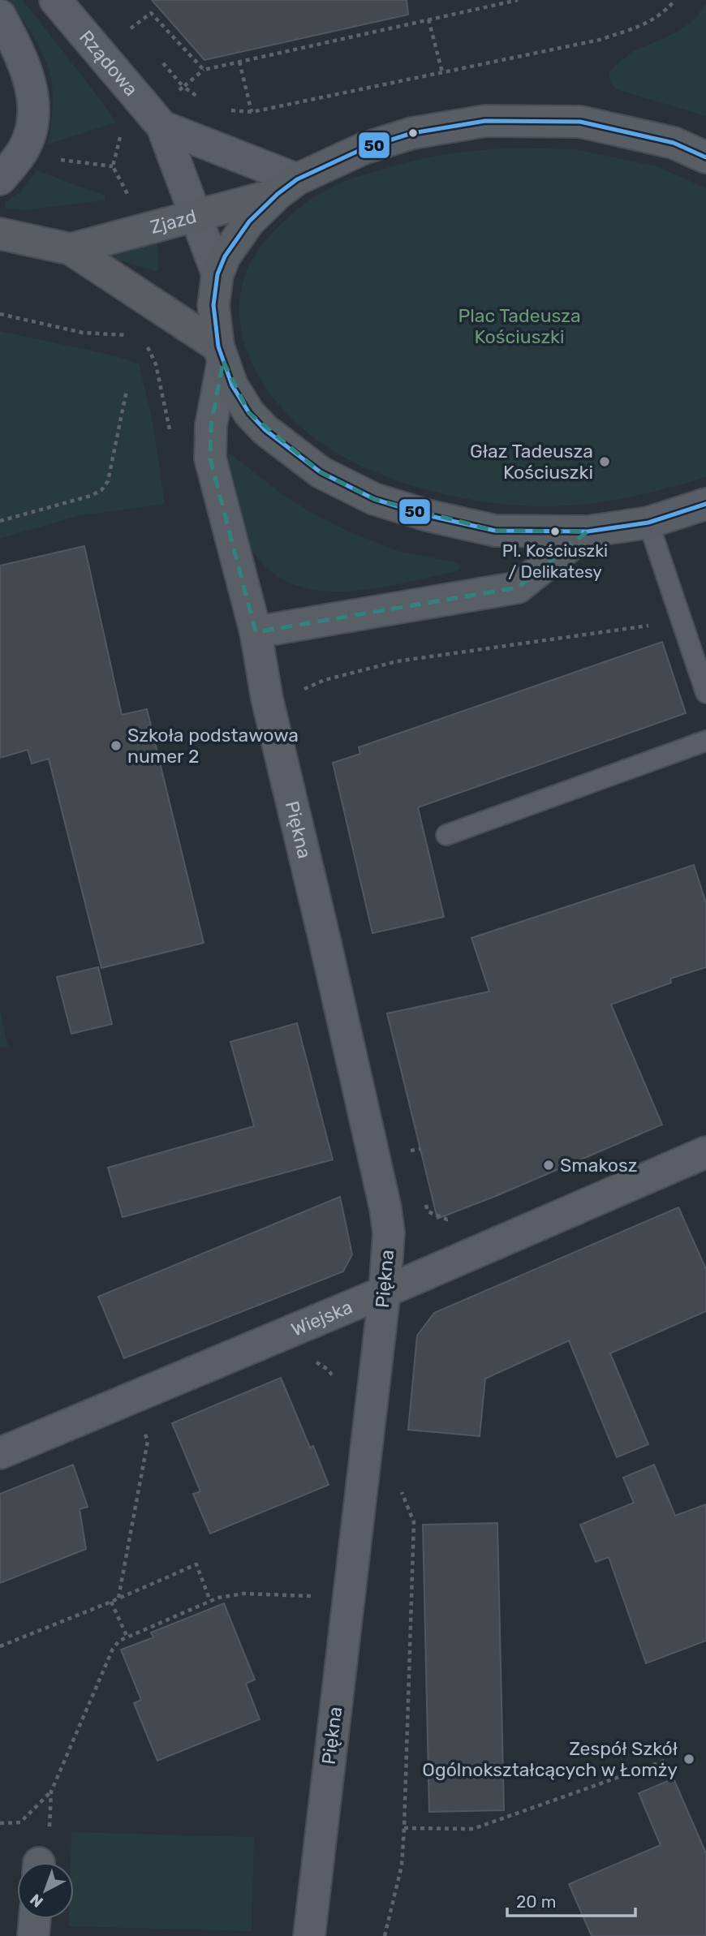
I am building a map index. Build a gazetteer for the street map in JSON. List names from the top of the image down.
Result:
{
  "streets": {
    "main road": ["Zjazd"],
    "street": ["Rządowa", "Piękna", "Wiejska"]
  },
  "crossings": [
    ["Rządowa", "Zjazd"],
    ["Zjazd", "Piękna"],
    ["Piękna", "Wiejska"]
  ],
  "parks": ["Plac Tadeusza Kościuszki"],
  "places": [
    "Głaz Tadeusza Kościuszki",
    "Pl. Kościuszki / Delikatesy",
    "Szkoła podstawowa numer 2",
    "Smakosz",
    "Zespół Szkół Ogólnokształcących w Łomży"
  ],
  "lines": ["transit line 50"],
  "scale_bar": "20 m",
  "north": "bottom left"
}
